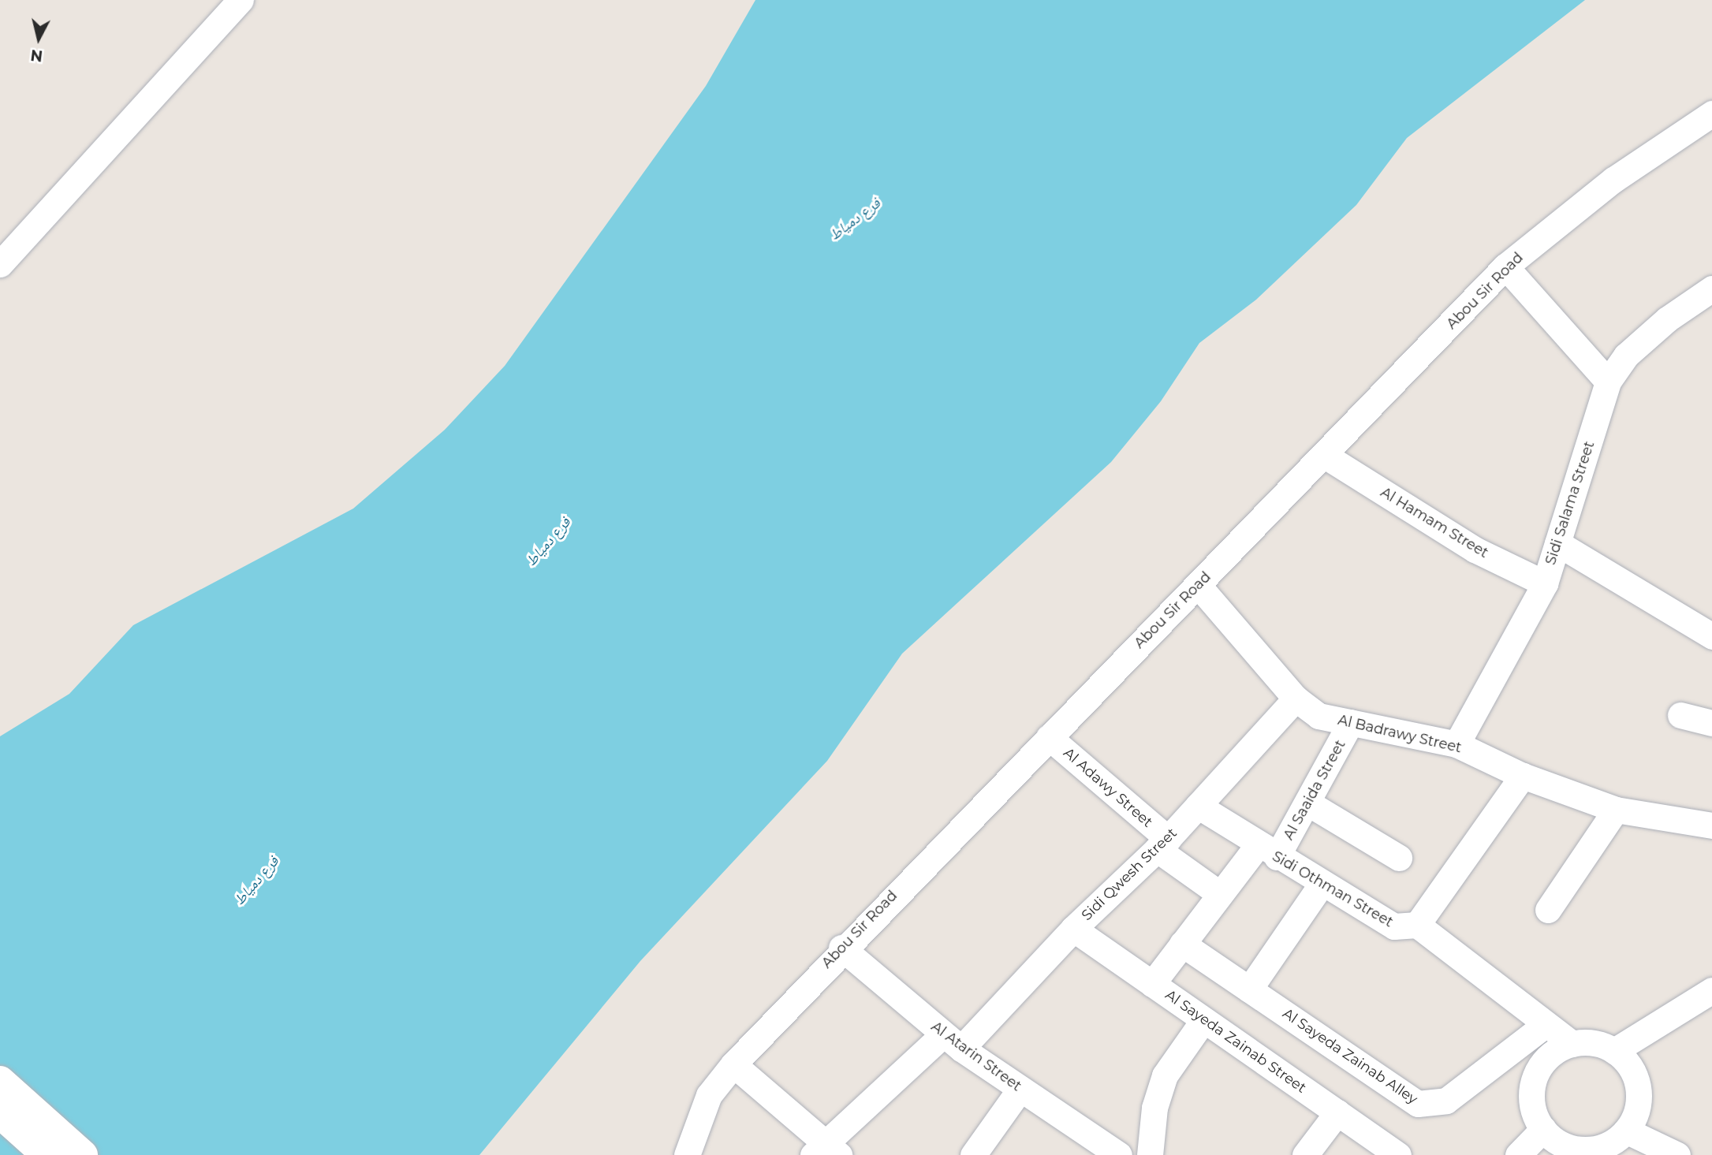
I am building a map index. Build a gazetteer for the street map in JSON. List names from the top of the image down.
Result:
{
  "streets": {
    "street": [
      "Abou Sir Road",
      "Sidi Salama Street",
      "Al Hamam Street",
      "Al Badrawy Street",
      "Al Adawy Street",
      "Al Saaida Street",
      "Sidi Qwesh Street",
      "Sidi Othman Street",
      "Al Sayeda Zainab Street",
      "Al Atarin Street",
      "Al Sayeda Zainab Alley"
    ]
  },
  "crossings": [
    ["Abou Sir Road", "Al Hamam Street"],
    ["Abou Sir Road", "Al Badrawy Street"],
    ["Abou Sir Road", "Al Adawy Street"],
    ["Abou Sir Road", "Al Atarin Street"],
    ["Sidi Salama Street", "Al Hamam Street"],
    ["Sidi Salama Street", "Al Badrawy Street"],
    ["Al Badrawy Street", "Al Saaida Street"],
    ["Al Badrawy Street", "Sidi Qwesh Street"],
    ["Al Adawy Street", "Al Saaida Street"],
    ["Al Adawy Street", "Sidi Qwesh Street"],
    ["Al Saaida Street", "Sidi Othman Street"],
    ["Al Saaida Street", "Al Sayeda Zainab Street"],
    ["Al Saaida Street", "Al Sayeda Zainab Alley"],
    ["Sidi Qwesh Street", "Sidi Othman Street"],
    ["Sidi Qwesh Street", "Al Sayeda Zainab Street"],
    ["Sidi Qwesh Street", "Al Atarin Street"]
  ],
  "water": ["فرع دمياط"],
  "north": "bottom"
}
